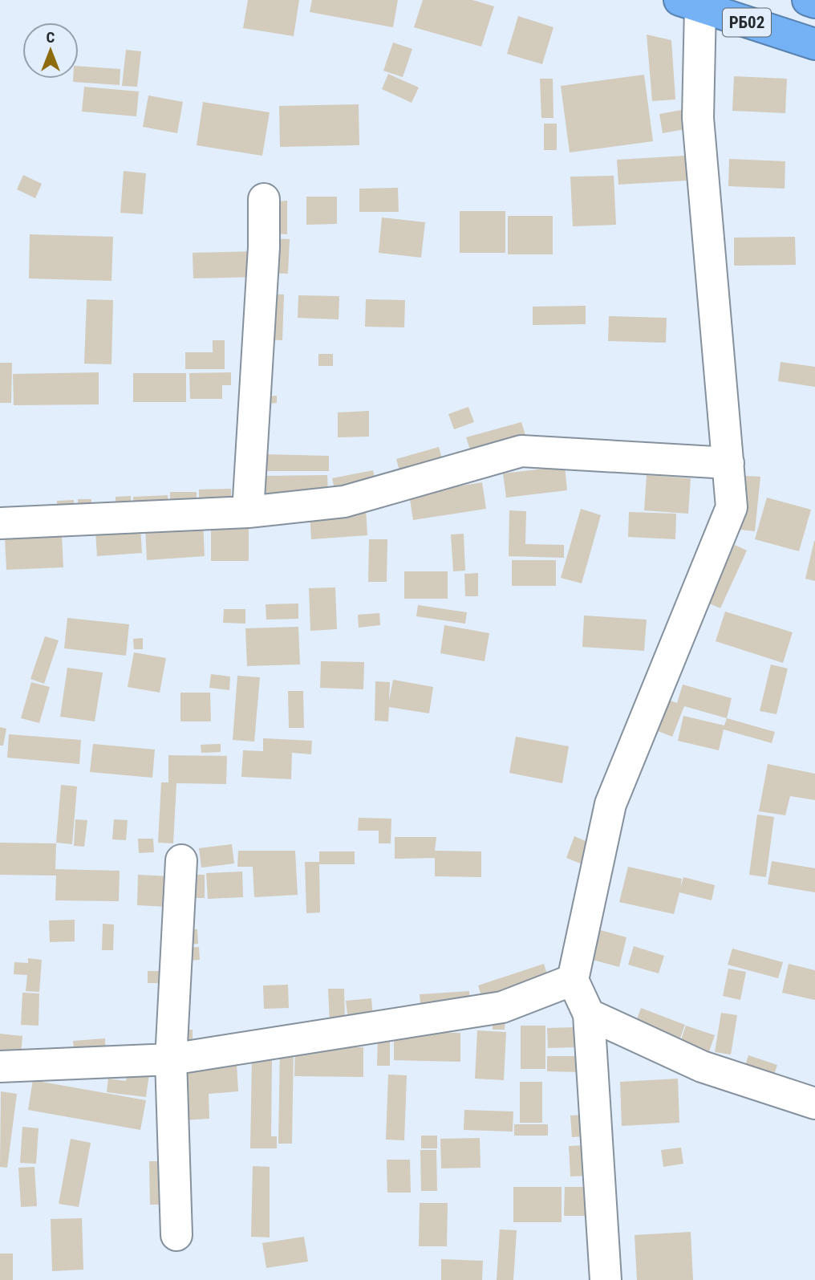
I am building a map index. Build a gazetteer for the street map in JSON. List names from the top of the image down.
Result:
{
  "streets": {
    "highway": ["РБ02"]
  },
  "north": "top"
}
